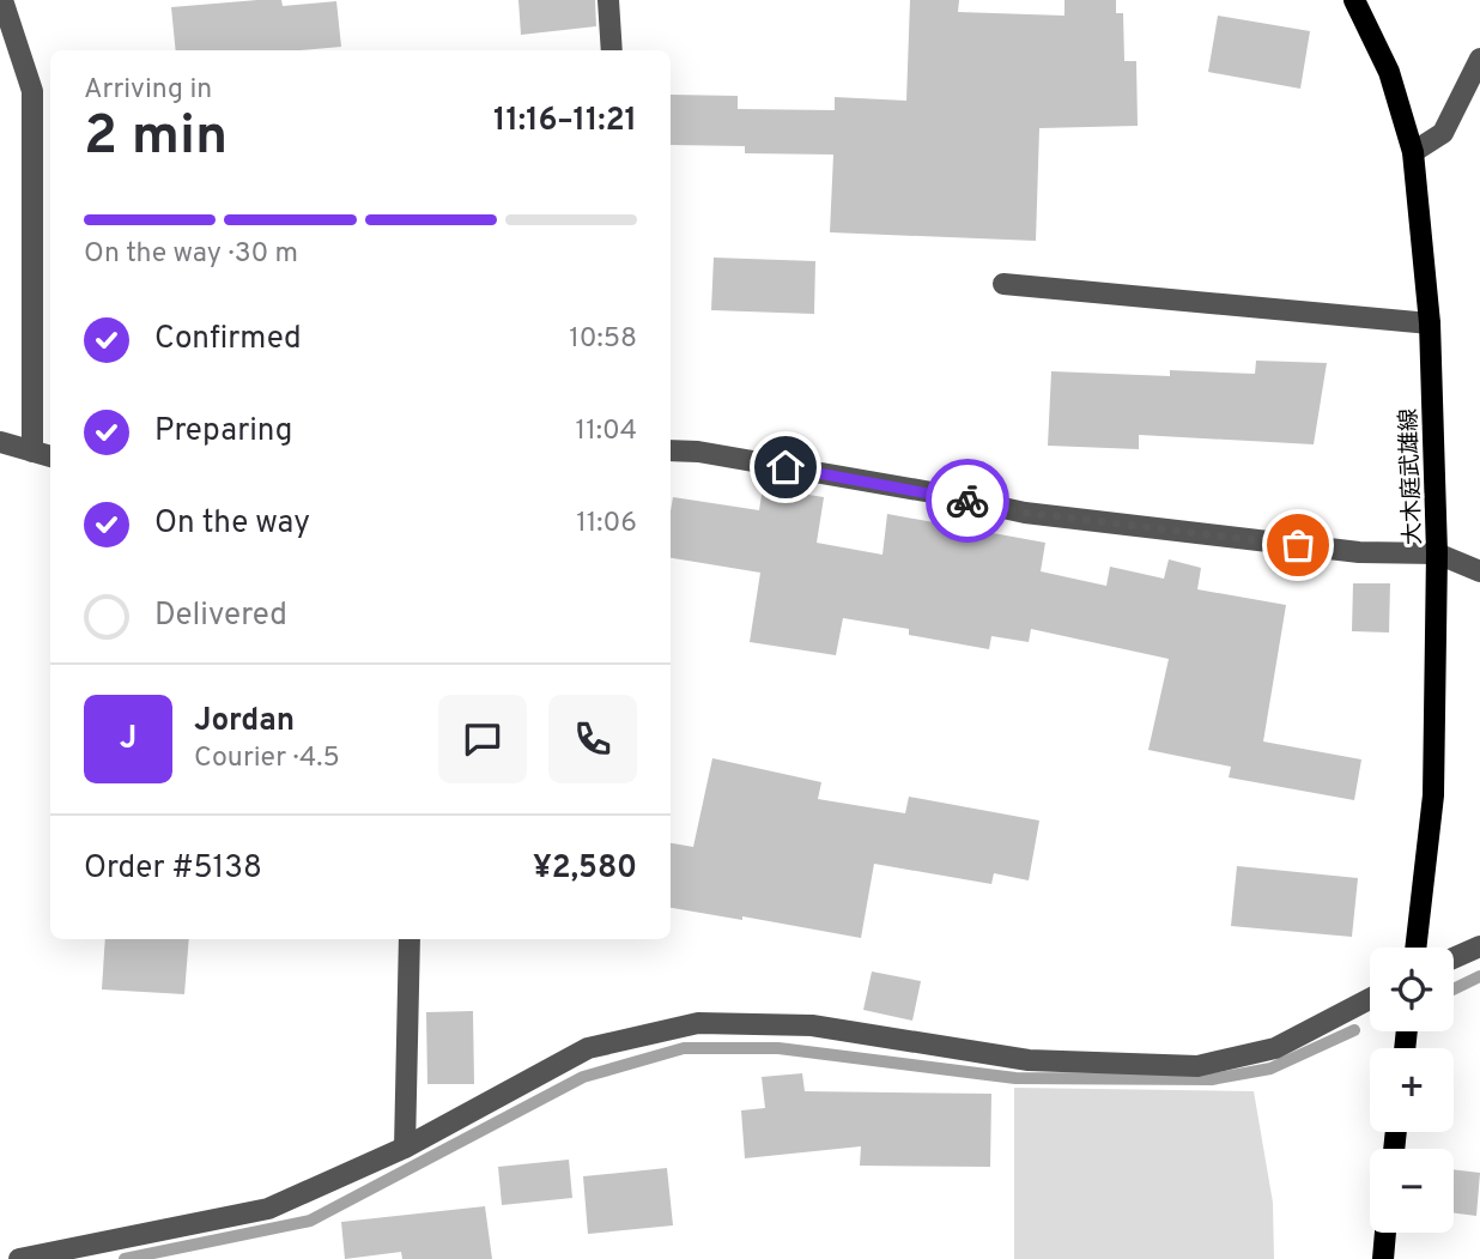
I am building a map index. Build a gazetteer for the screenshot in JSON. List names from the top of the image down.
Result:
{
  "streets": {
    "main road": ["大木庭武雄線"]
  },
  "page": {
    "heading": ["2 min", "Arriving in", "11:16–11:21"],
    "panel": [
      "Jordan",
      "Courier · 4.5",
      "Order #5138",
      "¥2,580"
    ],
    "bar": "On the way · 30 m",
    "list": [
      ["Confirmed", "10:58"],
      ["Preparing", "11:04"],
      ["On the way", "11:06"],
      "Delivered"
    ],
    "round": "J",
    "map_buttons": ["+", "−"]
  }
}
